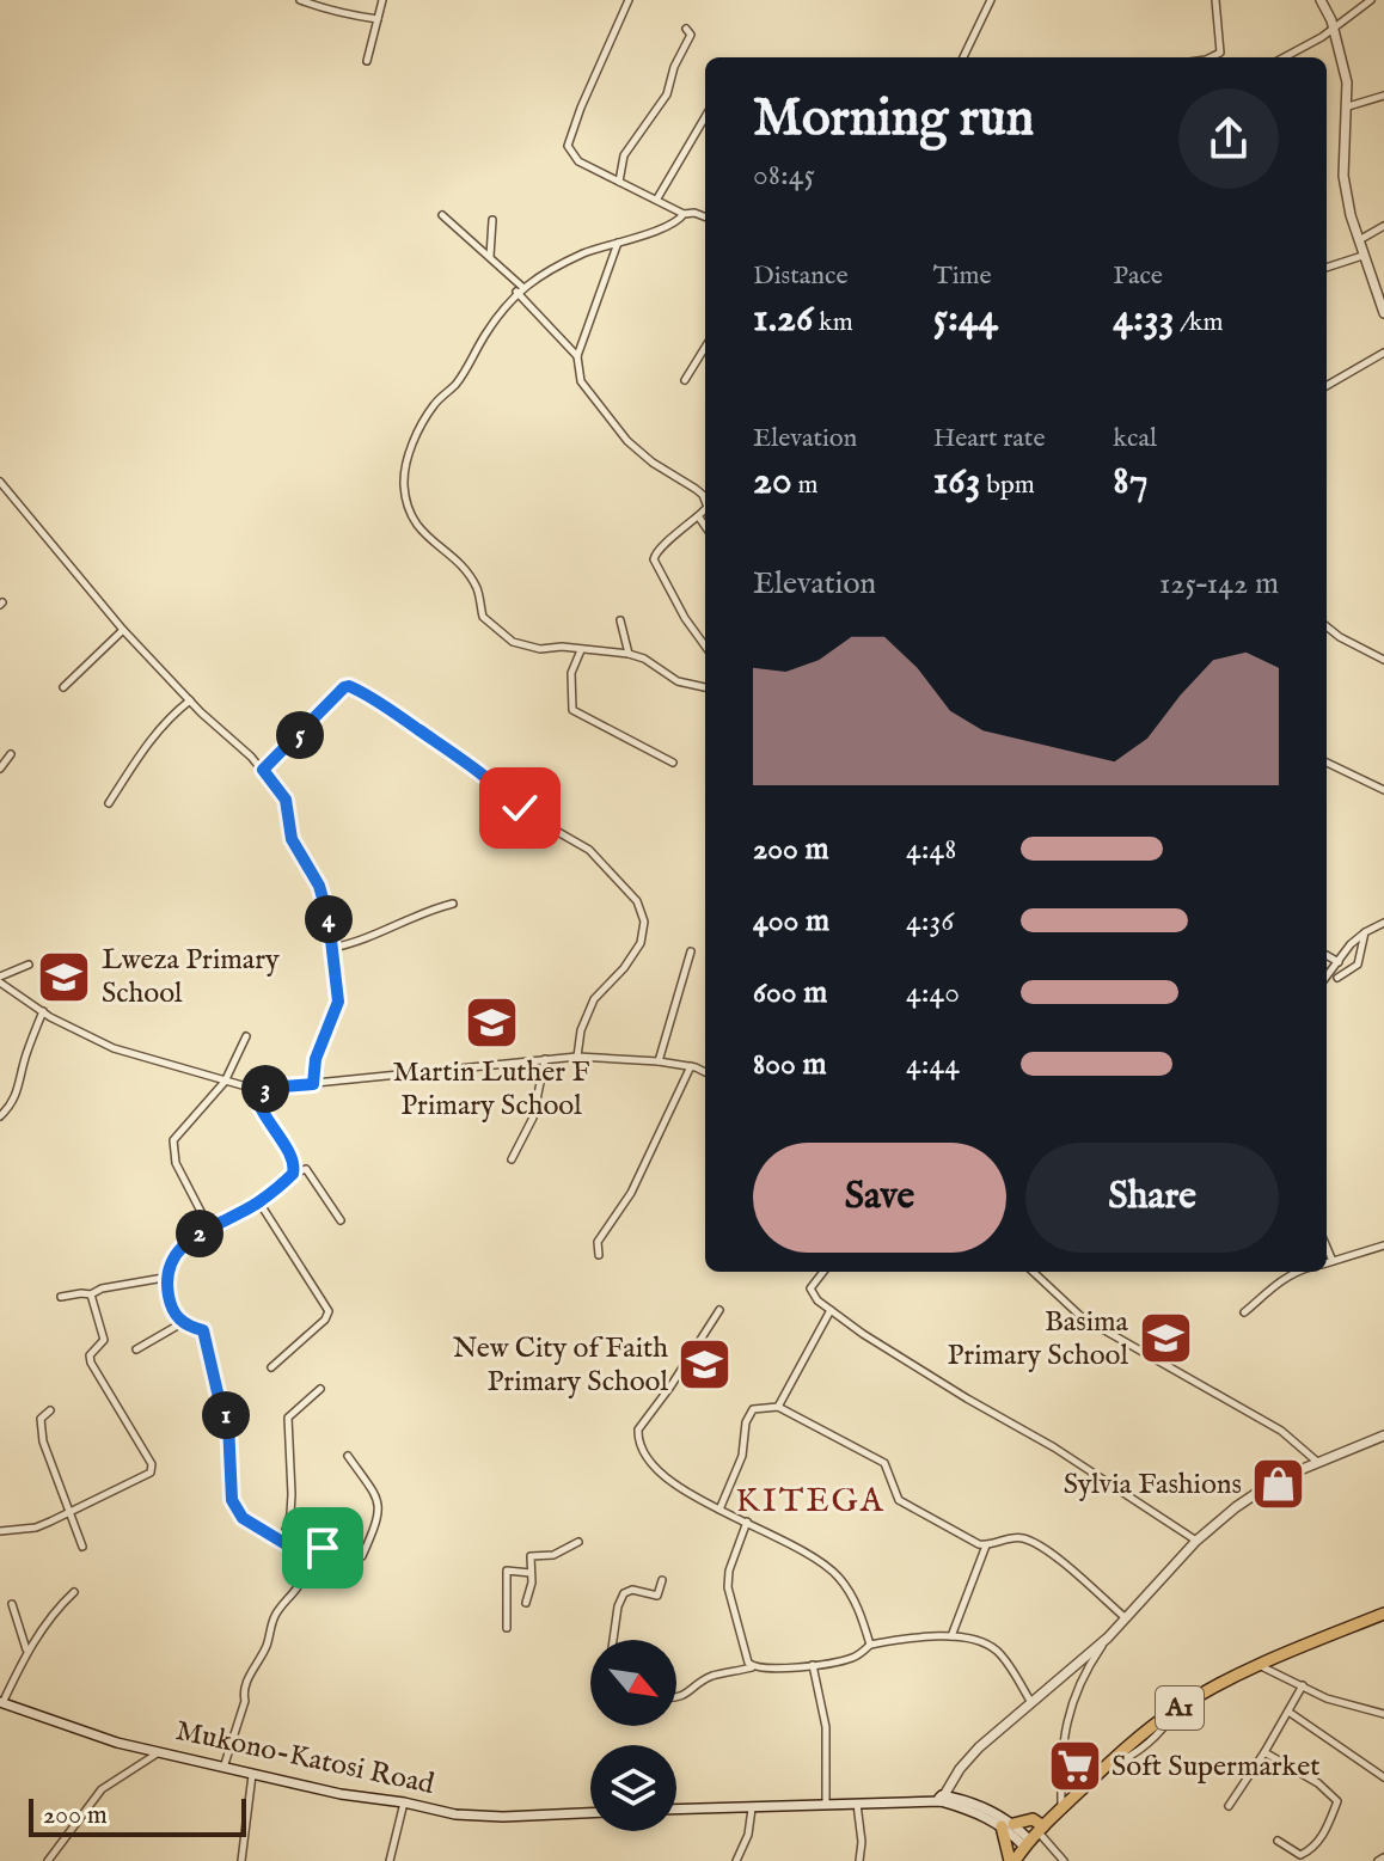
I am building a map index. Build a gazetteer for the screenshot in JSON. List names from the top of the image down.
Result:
{
  "streets": {
    "highway": ["A1"],
    "main road": ["Mukono-Katosi Road"]
  },
  "districts": ["KITEGA"],
  "places": {
    "school or university": [
      "Lweza Primary School",
      "Martin Luther F Primary School",
      "Basima Primary School",
      "New City of Faith Primary School"
    ],
    "shop": ["Sylvia Fashions"],
    "supermarket": ["Soft Supermarket"]
  },
  "scale_bar": "200 m",
  "north": "bottom right",
  "page": {
    "heading": ["Morning run", "08:45"],
    "stats": [
      ["Distance", "1.26 km"],
      ["Time", "5:44"],
      ["Pace", "4:33 /km"],
      ["Elevation", "20 m"],
      ["Heart rate", "163 bpm"],
      ["kcal", "87"]
    ],
    "chart": ["Elevation", "125–142 m"],
    "pins": [
      "5",
      "4",
      "3",
      "2",
      "1"
    ],
    "list": [
      {
        "name": "200 m",
        "note": "4:48"
      },
      {
        "name": "400 m",
        "note": "4:36"
      },
      {
        "name": "600 m",
        "note": "4:40"
      },
      {
        "name": "800 m",
        "note": "4:44"
      }
    ],
    "buttons": ["Save", "Share"],
    "scale": "200 m"
  }
}
